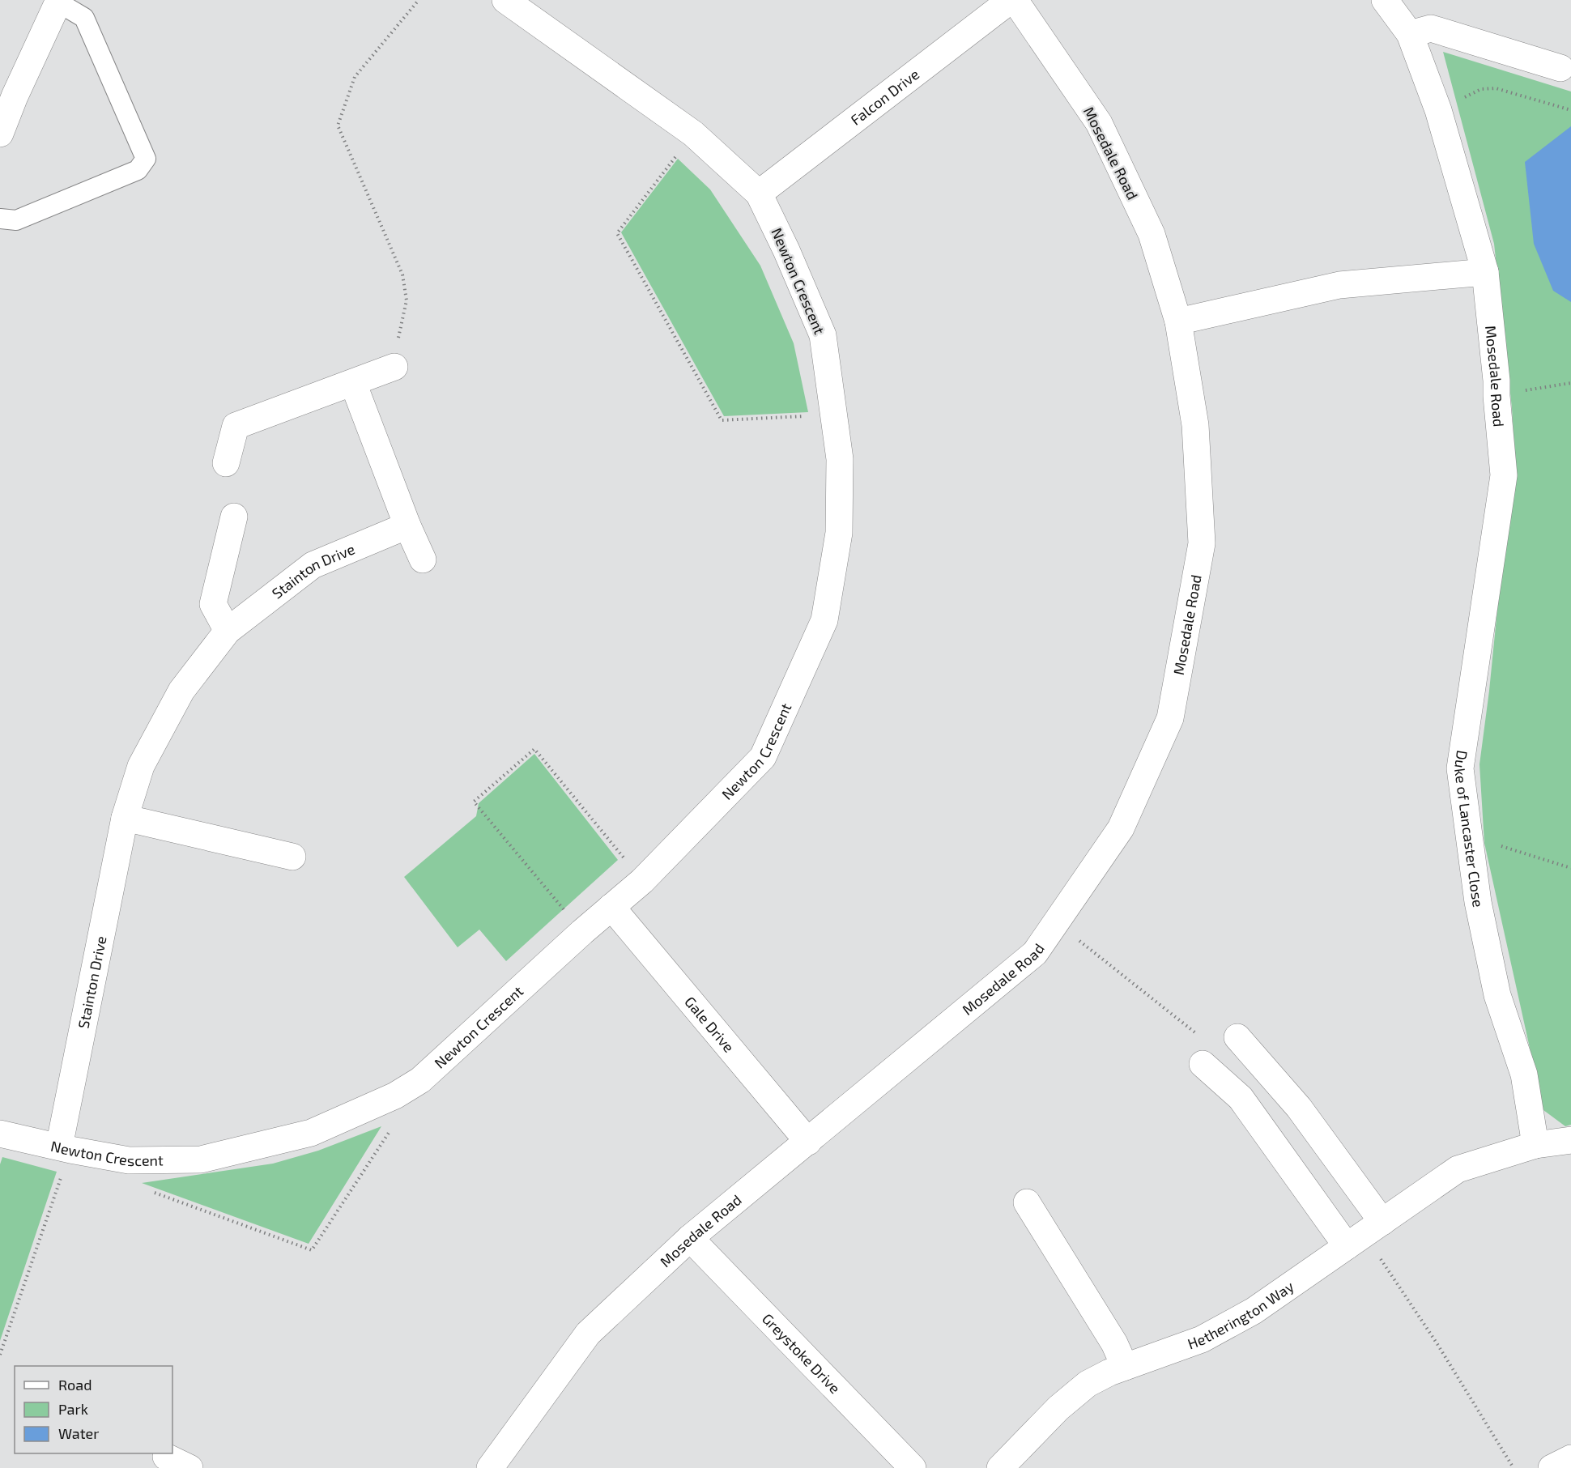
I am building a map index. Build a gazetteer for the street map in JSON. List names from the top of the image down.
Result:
{
  "streets": {
    "street": [
      "Falcon Drive",
      "Mosedale Road",
      "Newton Crescent",
      "Stainton Drive",
      "Duke of Lancaster Close",
      "Gale Drive",
      "Hetherington Way",
      "Greystoke Drive"
    ]
  },
  "crossings": [
    ["Falcon Drive", "Newton Crescent"],
    ["Mosedale Road", "Duke of Lancaster Close"],
    ["Mosedale Road", "Gale Drive"],
    ["Mosedale Road", "Greystoke Drive"],
    ["Newton Crescent", "Stainton Drive"],
    ["Newton Crescent", "Gale Drive"],
    ["Duke of Lancaster Close", "Hetherington Way"]
  ],
  "legend": ["Road", "Park", "Water"]
}
